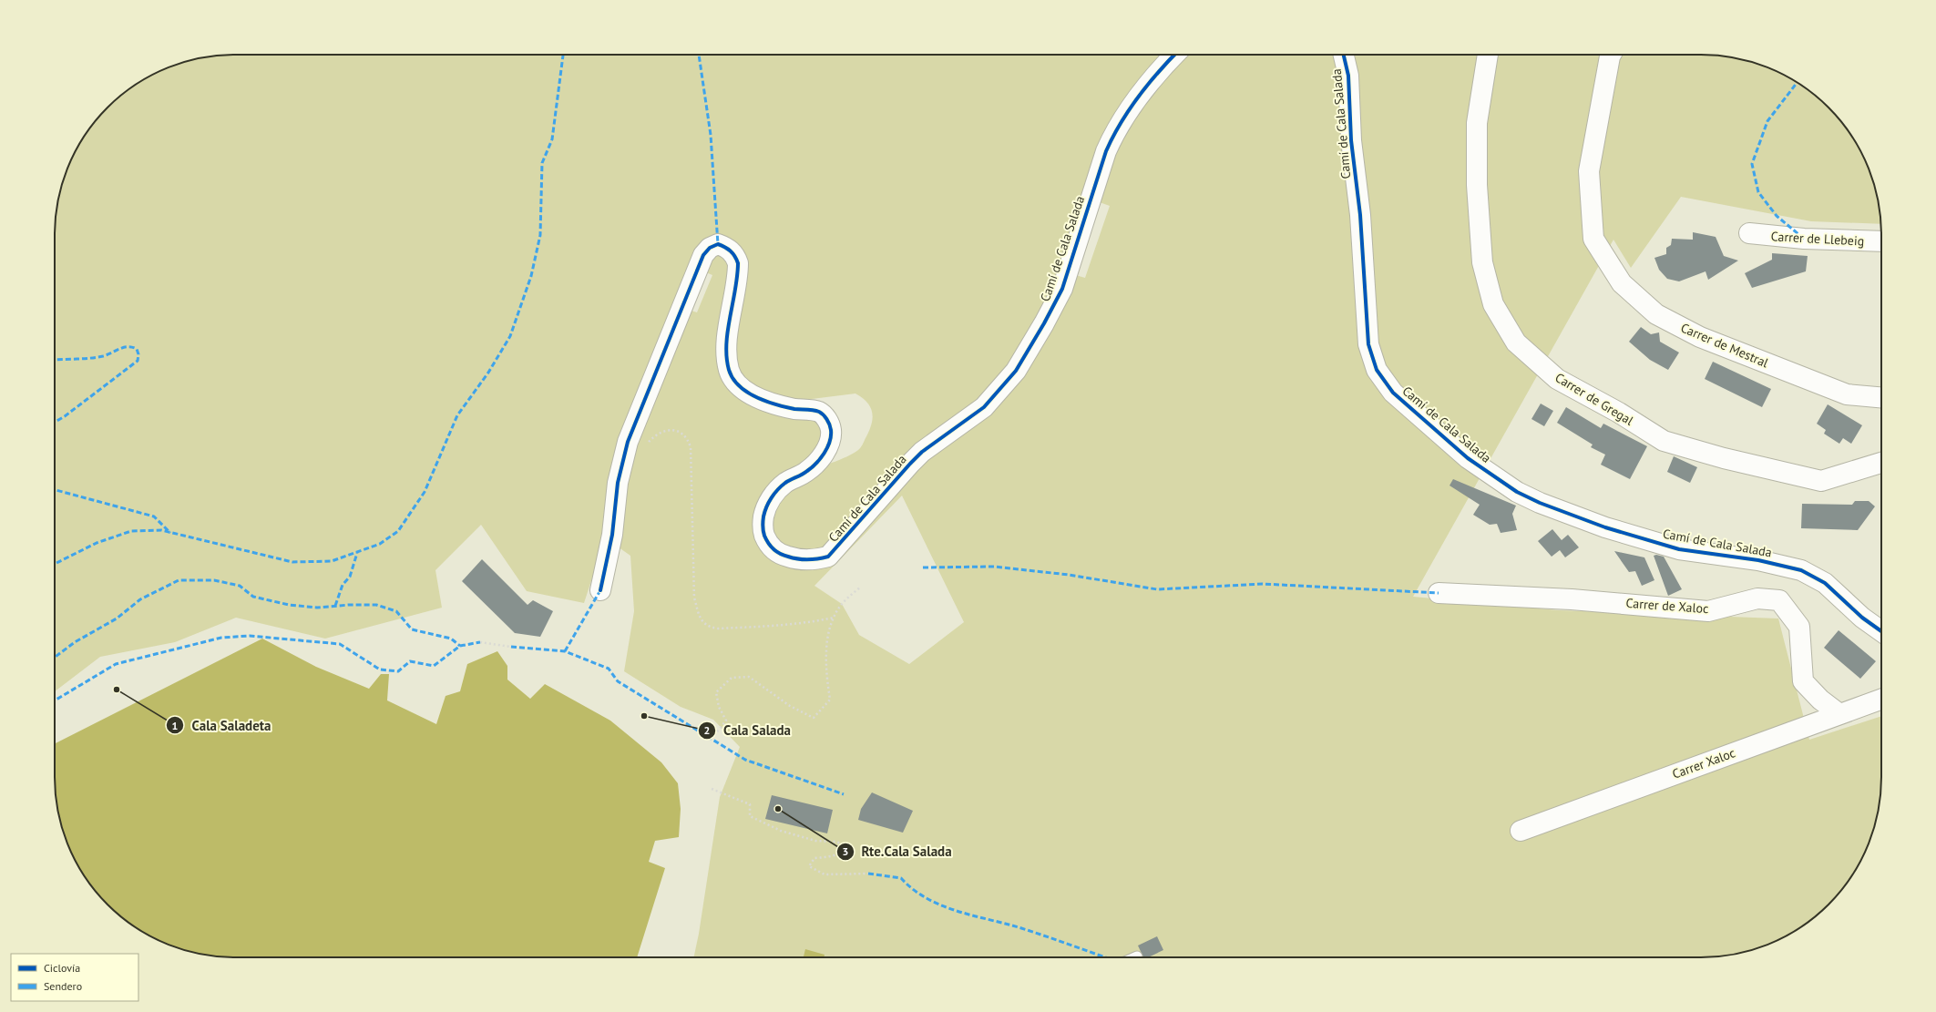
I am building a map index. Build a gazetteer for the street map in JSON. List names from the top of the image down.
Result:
{
  "streets": {
    "street": [
      "Camí de Cala Salada",
      "Carrer de Llebeig",
      "Carrer de Mestral",
      "Carrer de Gregal",
      "Carrer de Xaloc",
      "Carrer Xaloc"
    ]
  },
  "crossings": [
    ["Carrer de Xaloc", "Carrer Xaloc"]
  ],
  "places": ["Cala Saladeta", "Cala Salada", "Rte.Cala Salada"],
  "legend": ["Ciclovía", "Sendero"]
}
